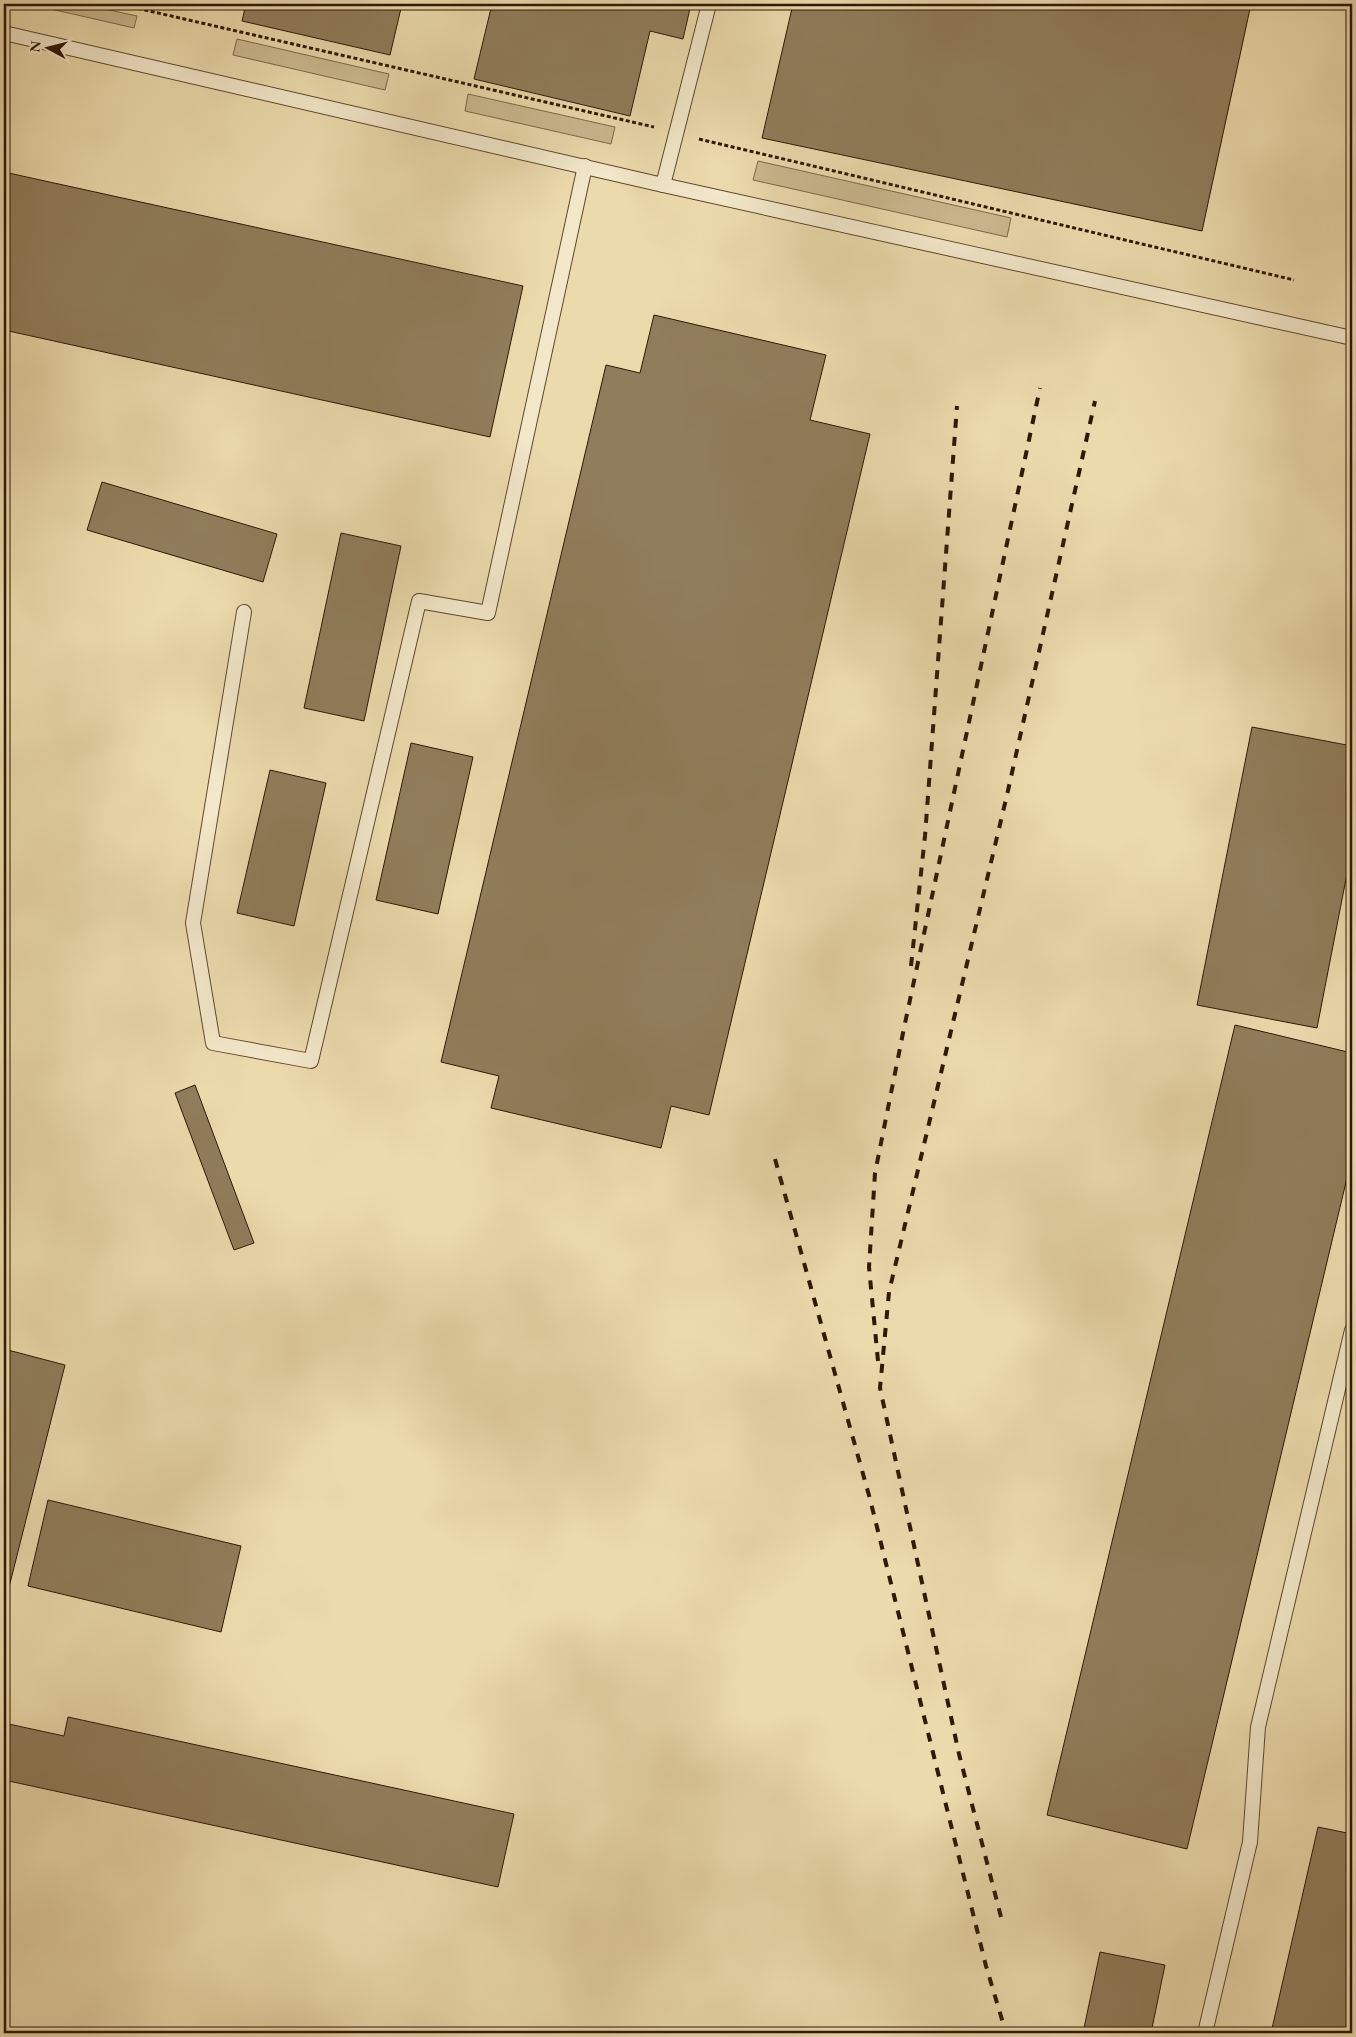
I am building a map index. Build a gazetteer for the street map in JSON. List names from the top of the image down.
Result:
{
  "north": "left"
}
